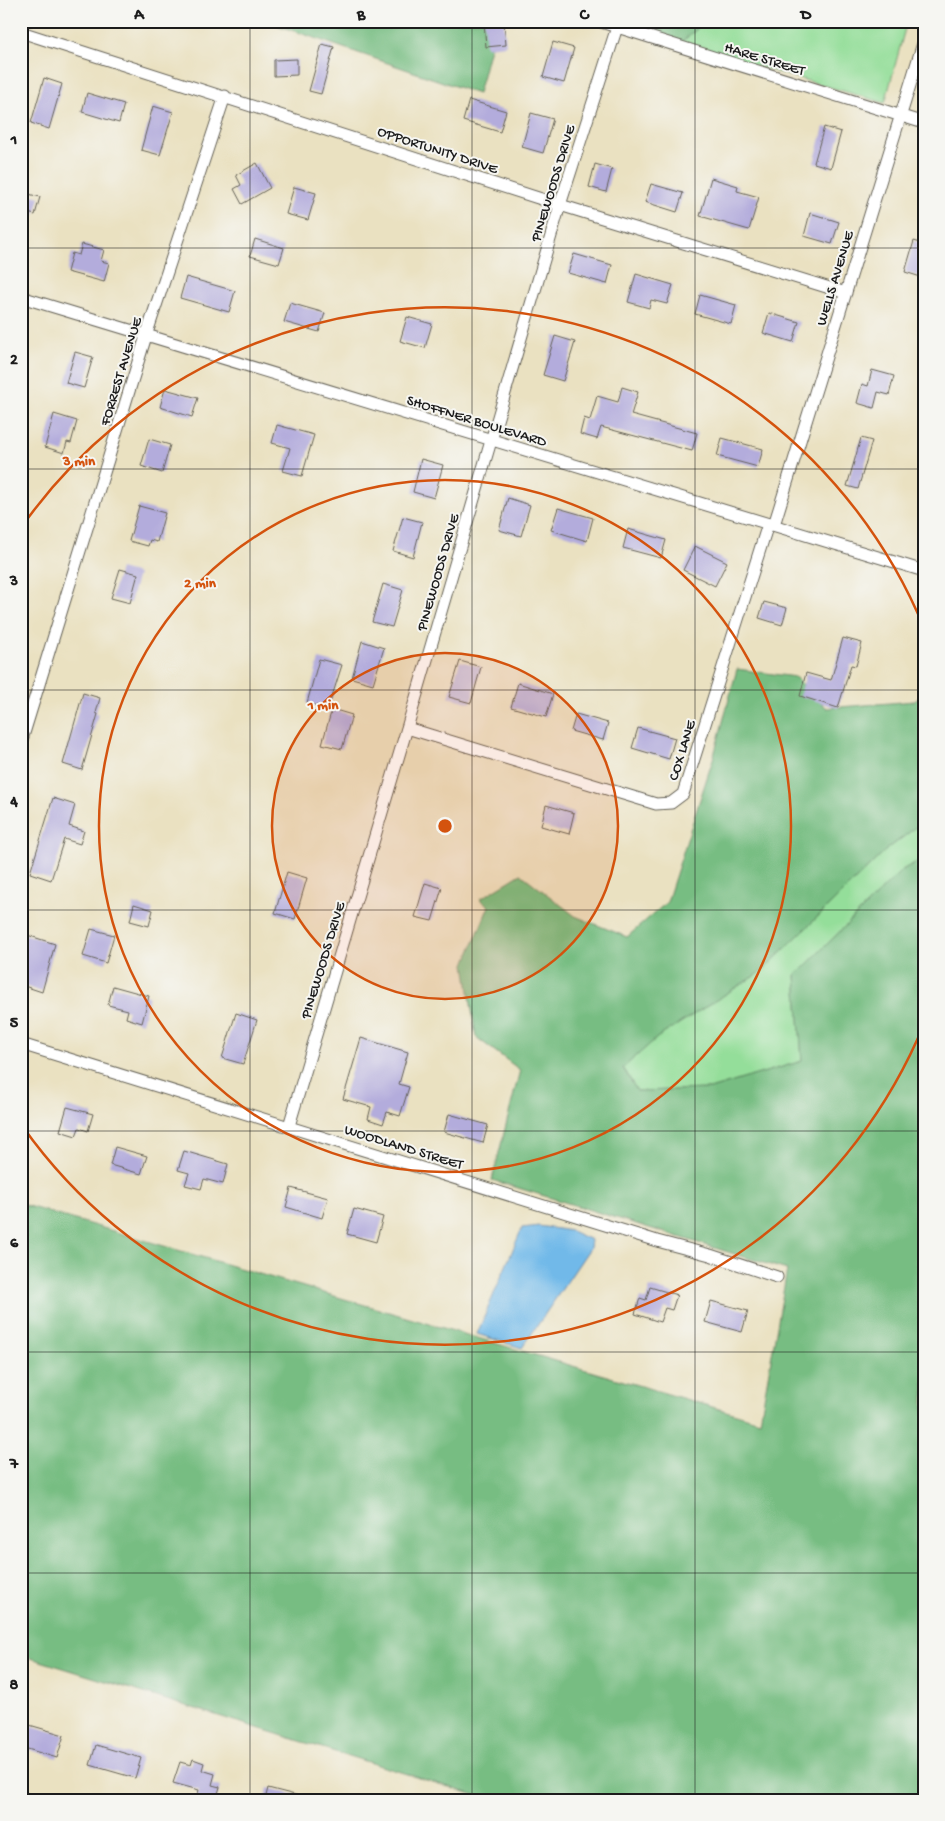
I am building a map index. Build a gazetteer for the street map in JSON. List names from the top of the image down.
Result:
{
  "streets": {
    "street": [
      "HARE STREET",
      "OPPORTUNITY DRIVE",
      "PINEWOODS DRIVE",
      "WELLS AVENUE",
      "FORREST AVENUE",
      "SHOFFNER BOULEVARD",
      "COX LANE",
      "WOODLAND STREET"
    ]
  },
  "crossings": [
    ["HARE STREET", "PINEWOODS DRIVE"],
    ["HARE STREET", "WELLS AVENUE"],
    ["OPPORTUNITY DRIVE", "PINEWOODS DRIVE"],
    ["OPPORTUNITY DRIVE", "WELLS AVENUE"],
    ["OPPORTUNITY DRIVE", "FORREST AVENUE"],
    ["PINEWOODS DRIVE", "SHOFFNER BOULEVARD"],
    ["PINEWOODS DRIVE", "COX LANE"],
    ["PINEWOODS DRIVE", "WOODLAND STREET"],
    ["WELLS AVENUE", "SHOFFNER BOULEVARD"],
    ["WELLS AVENUE", "COX LANE"],
    ["FORREST AVENUE", "SHOFFNER BOULEVARD"],
    ["SHOFFNER BOULEVARD", "COX LANE"]
  ],
  "grid": {
    "columns": [
      "A",
      "B",
      "C",
      "D"
    ],
    "rows": [
      "1",
      "2",
      "3",
      "4",
      "5",
      "6",
      "7",
      "8"
    ]
  },
  "rings": ["3 min", "2 min", "1 min"]
}
